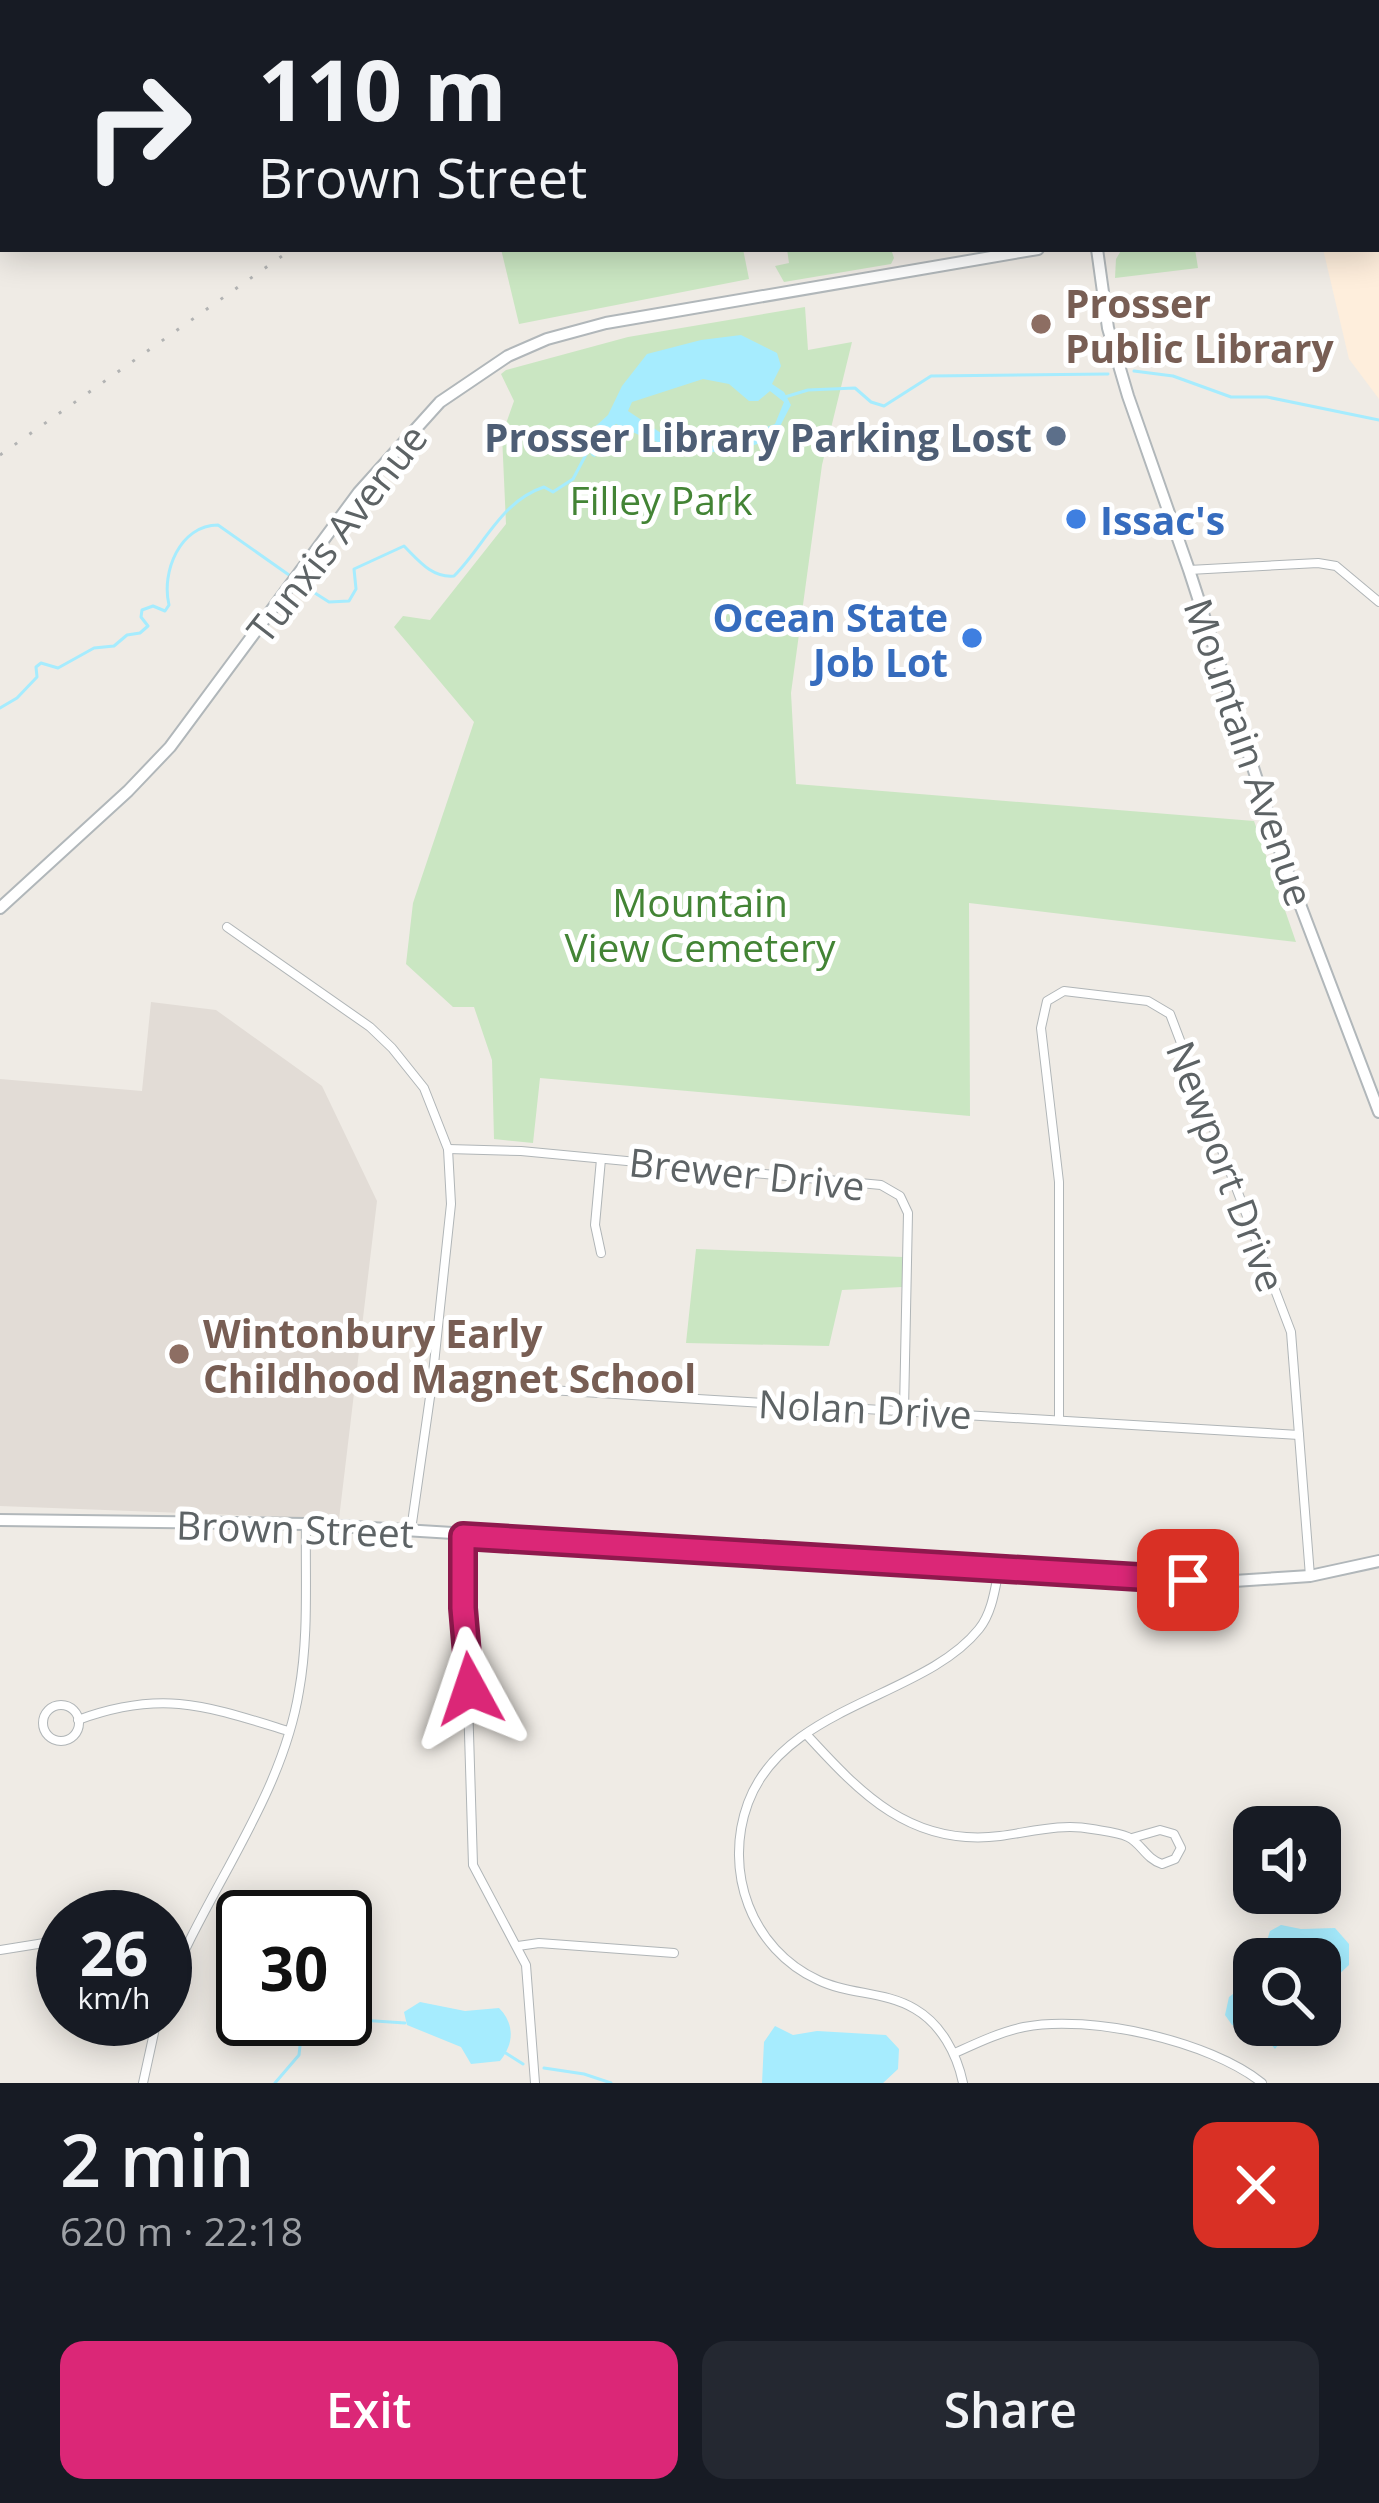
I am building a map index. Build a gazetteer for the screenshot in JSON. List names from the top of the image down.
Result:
{
  "streets": {
    "main road": ["Tunxis Avenue", "Mountain Avenue", "Brown Street"],
    "street": ["Newport Drive", "Brewer Drive", "Nolan Drive"]
  },
  "crossings": [
    ["Newport Drive", "Nolan Drive"],
    ["Newport Drive", "Brown Street"],
    ["Brewer Drive", "Nolan Drive"]
  ],
  "parks": ["Filley Park", "Mountain View Cemetery"],
  "places": [
    "Prosser Public Library",
    "Prosser Library Parking Lost",
    "Issac's",
    "Ocean State Job Lot",
    "Wintonbury Early Childhood Magnet School"
  ],
  "page": {
    "turn": ["110 m", "Brown Street"],
    "speed": "26 km/h",
    "limit": "30",
    "heading": ["2 min", "620 m · 22:18"],
    "buttons": ["Exit", "Share"]
  }
}
